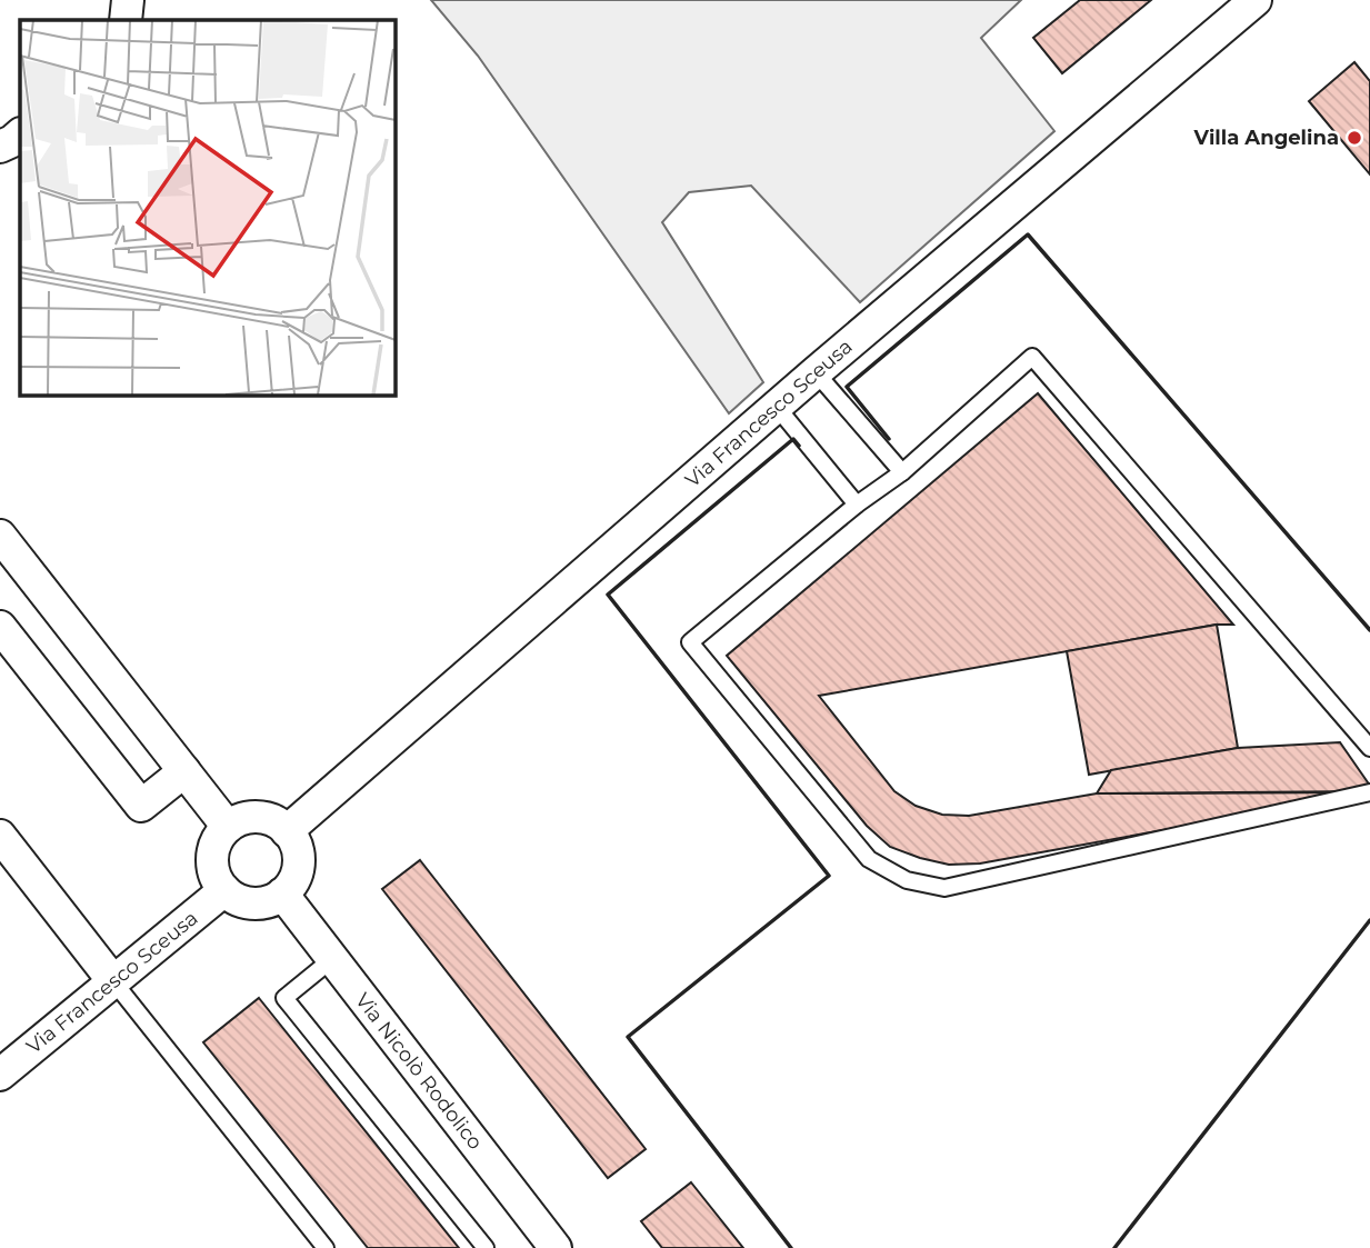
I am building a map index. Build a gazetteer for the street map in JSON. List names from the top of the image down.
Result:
{
  "streets": {
    "street": ["Via Francesco Sceusa", "Via Nicolò Rodolico"]
  },
  "crossings": [
    ["Via Francesco Sceusa", "Via Nicolò Rodolico"]
  ],
  "places": ["Villa Angelina"]
}
